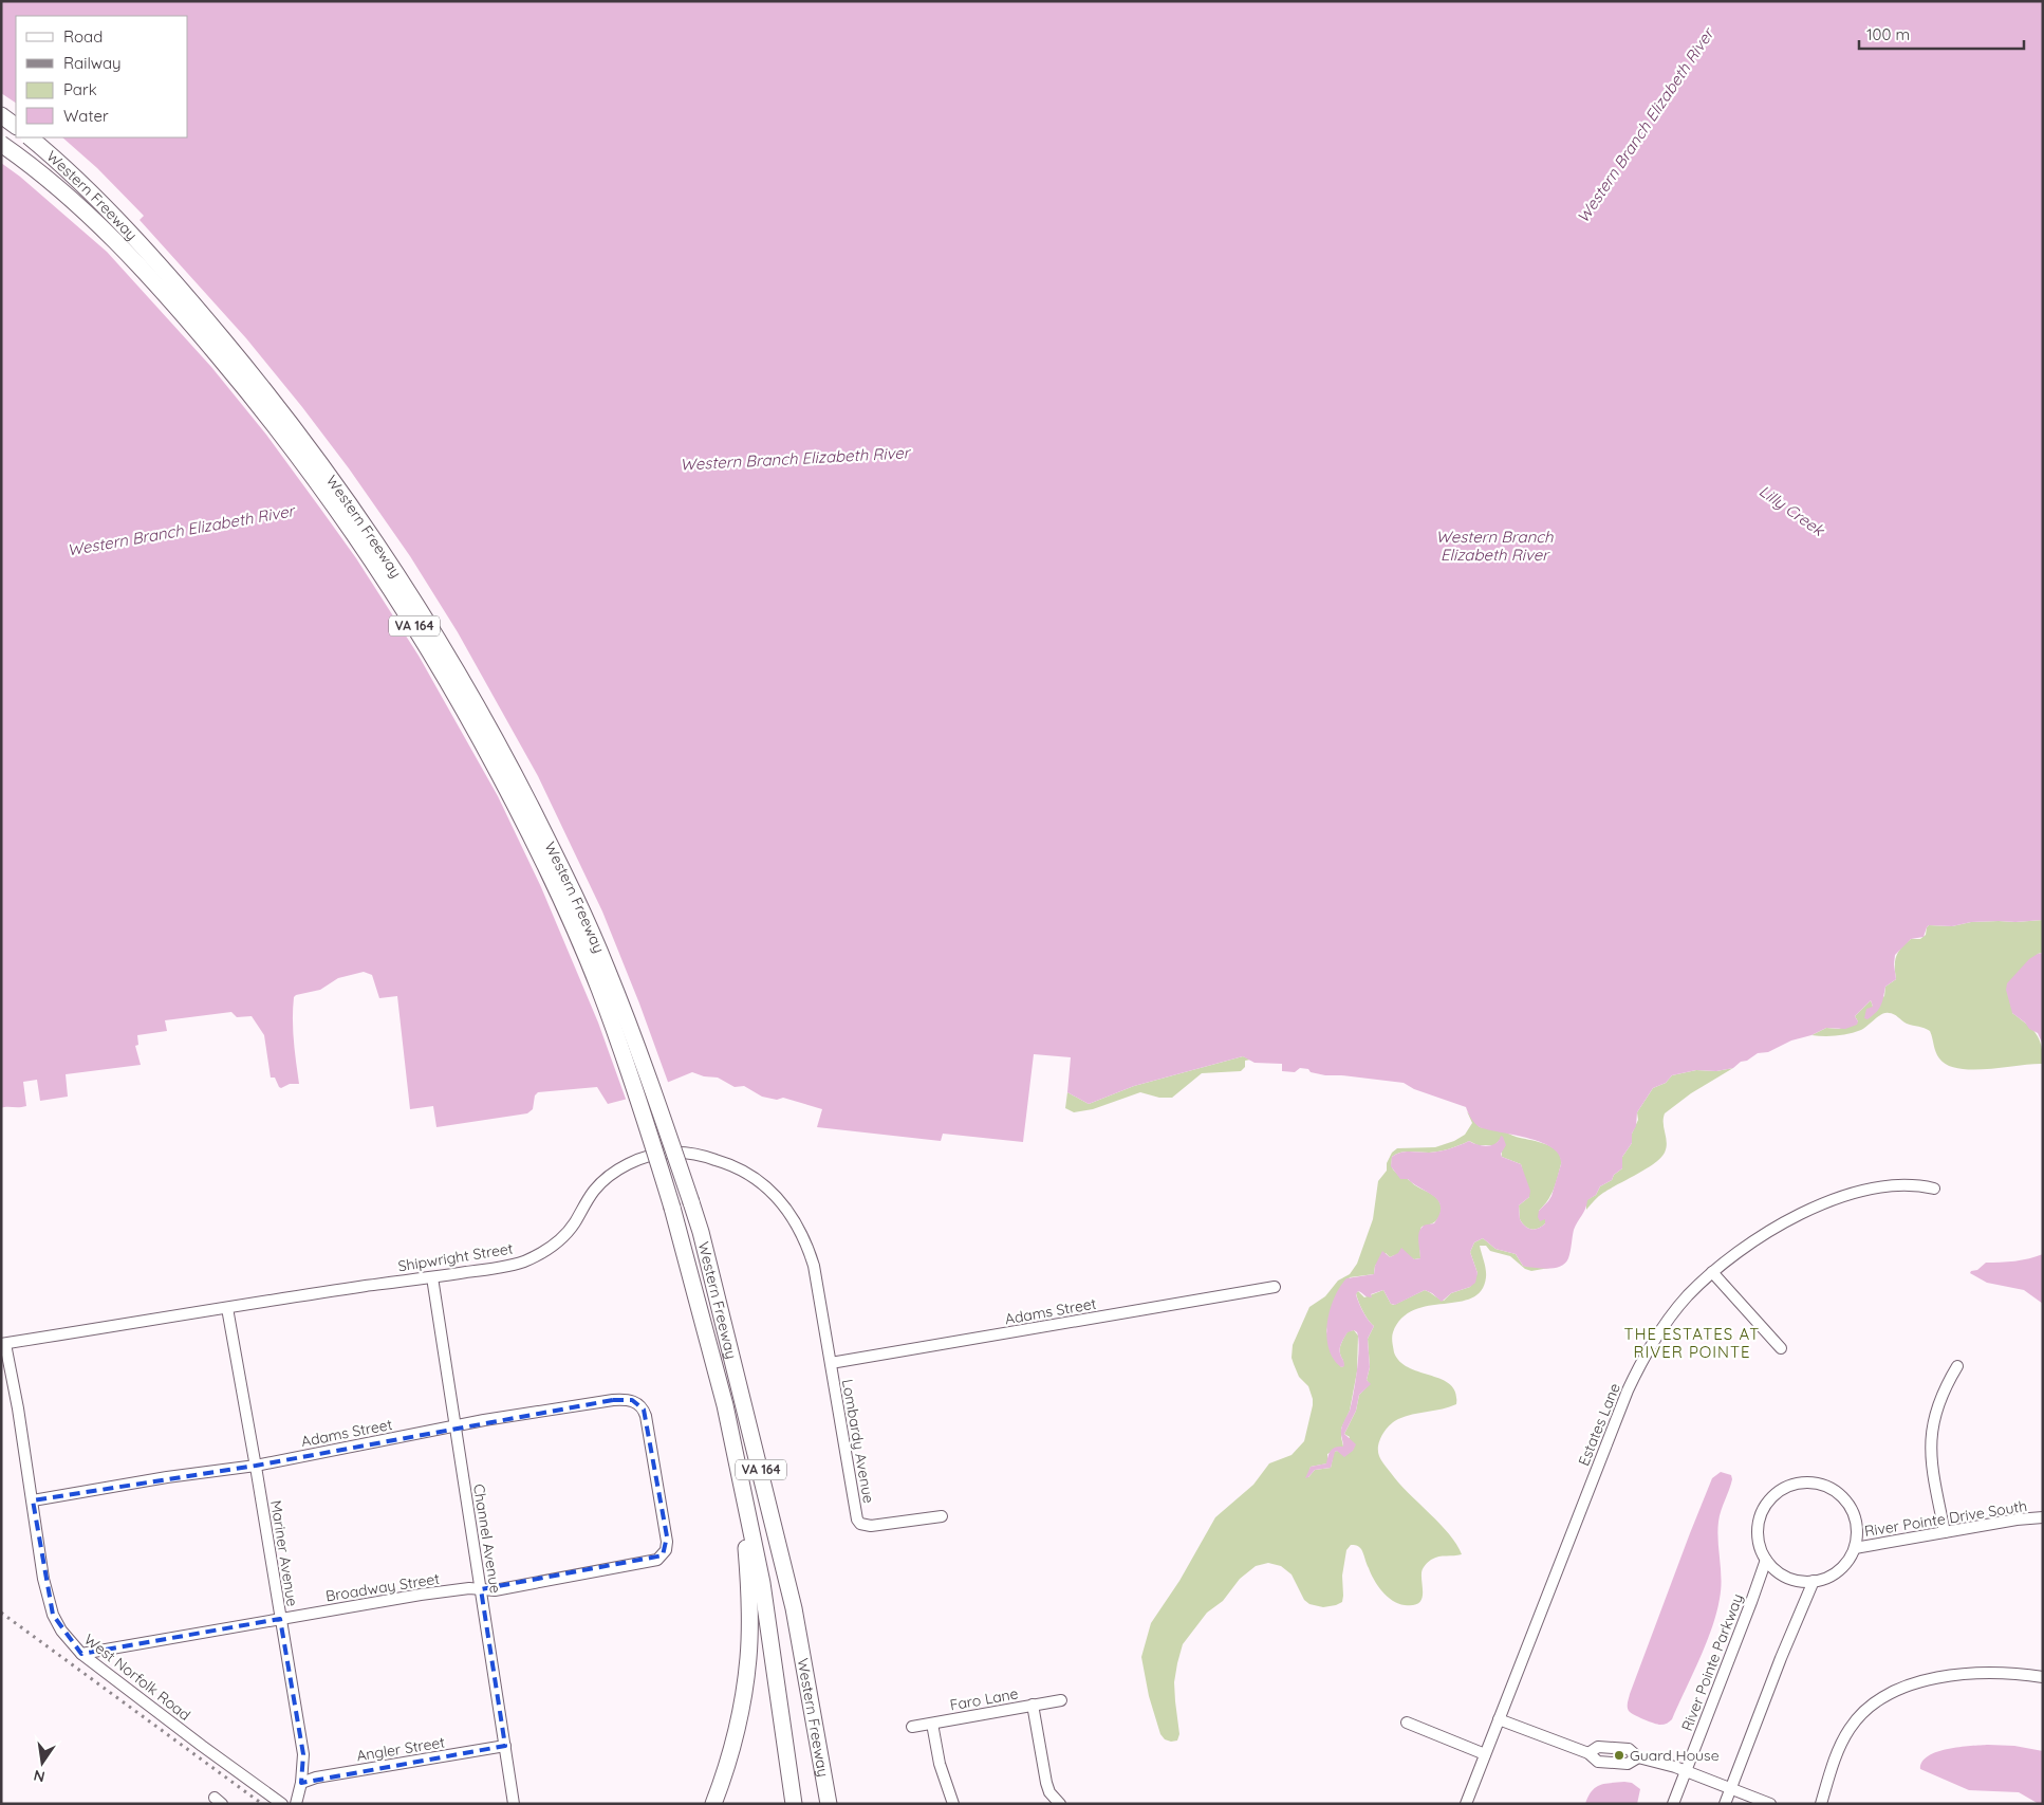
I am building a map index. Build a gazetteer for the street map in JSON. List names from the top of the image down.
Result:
{
  "streets": {
    "highway": ["Western Freeway", "VA 164"],
    "street": [
      "Shipwright Street",
      "Adams Street",
      "Estates Lane",
      "Lombardy Avenue",
      "River Pointe Drive South",
      "Channel Avenue",
      "Mariner Avenue",
      "Broadway Street",
      "River Pointe Parkway",
      "West Norfolk Road",
      "Faro Lane",
      "Angler Street"
    ]
  },
  "crossings": [
    ["Shipwright Street", "Adams Street"],
    ["Shipwright Street", "Lombardy Avenue"],
    ["Shipwright Street", "Channel Avenue"],
    ["Shipwright Street", "Mariner Avenue"],
    ["Shipwright Street", "West Norfolk Road"],
    ["Adams Street", "Lombardy Avenue"],
    ["Adams Street", "Channel Avenue"],
    ["Adams Street", "Mariner Avenue"],
    ["Adams Street", "Broadway Street"],
    ["Adams Street", "West Norfolk Road"],
    ["River Pointe Drive South", "River Pointe Parkway"],
    ["Channel Avenue", "Broadway Street"],
    ["Channel Avenue", "Angler Street"],
    ["Mariner Avenue", "Broadway Street"],
    ["Mariner Avenue", "Angler Street"],
    ["Broadway Street", "West Norfolk Road"]
  ],
  "districts": ["THE ESTATES AT RIVER POINTE"],
  "water": ["Western Branch Elizabeth River", "Lilly Creek"],
  "places": ["Guard House"],
  "legend": [
    "Road",
    "Railway",
    "Park",
    "Water"
  ],
  "scale_bar": "100 m",
  "north": "bottom"
}
